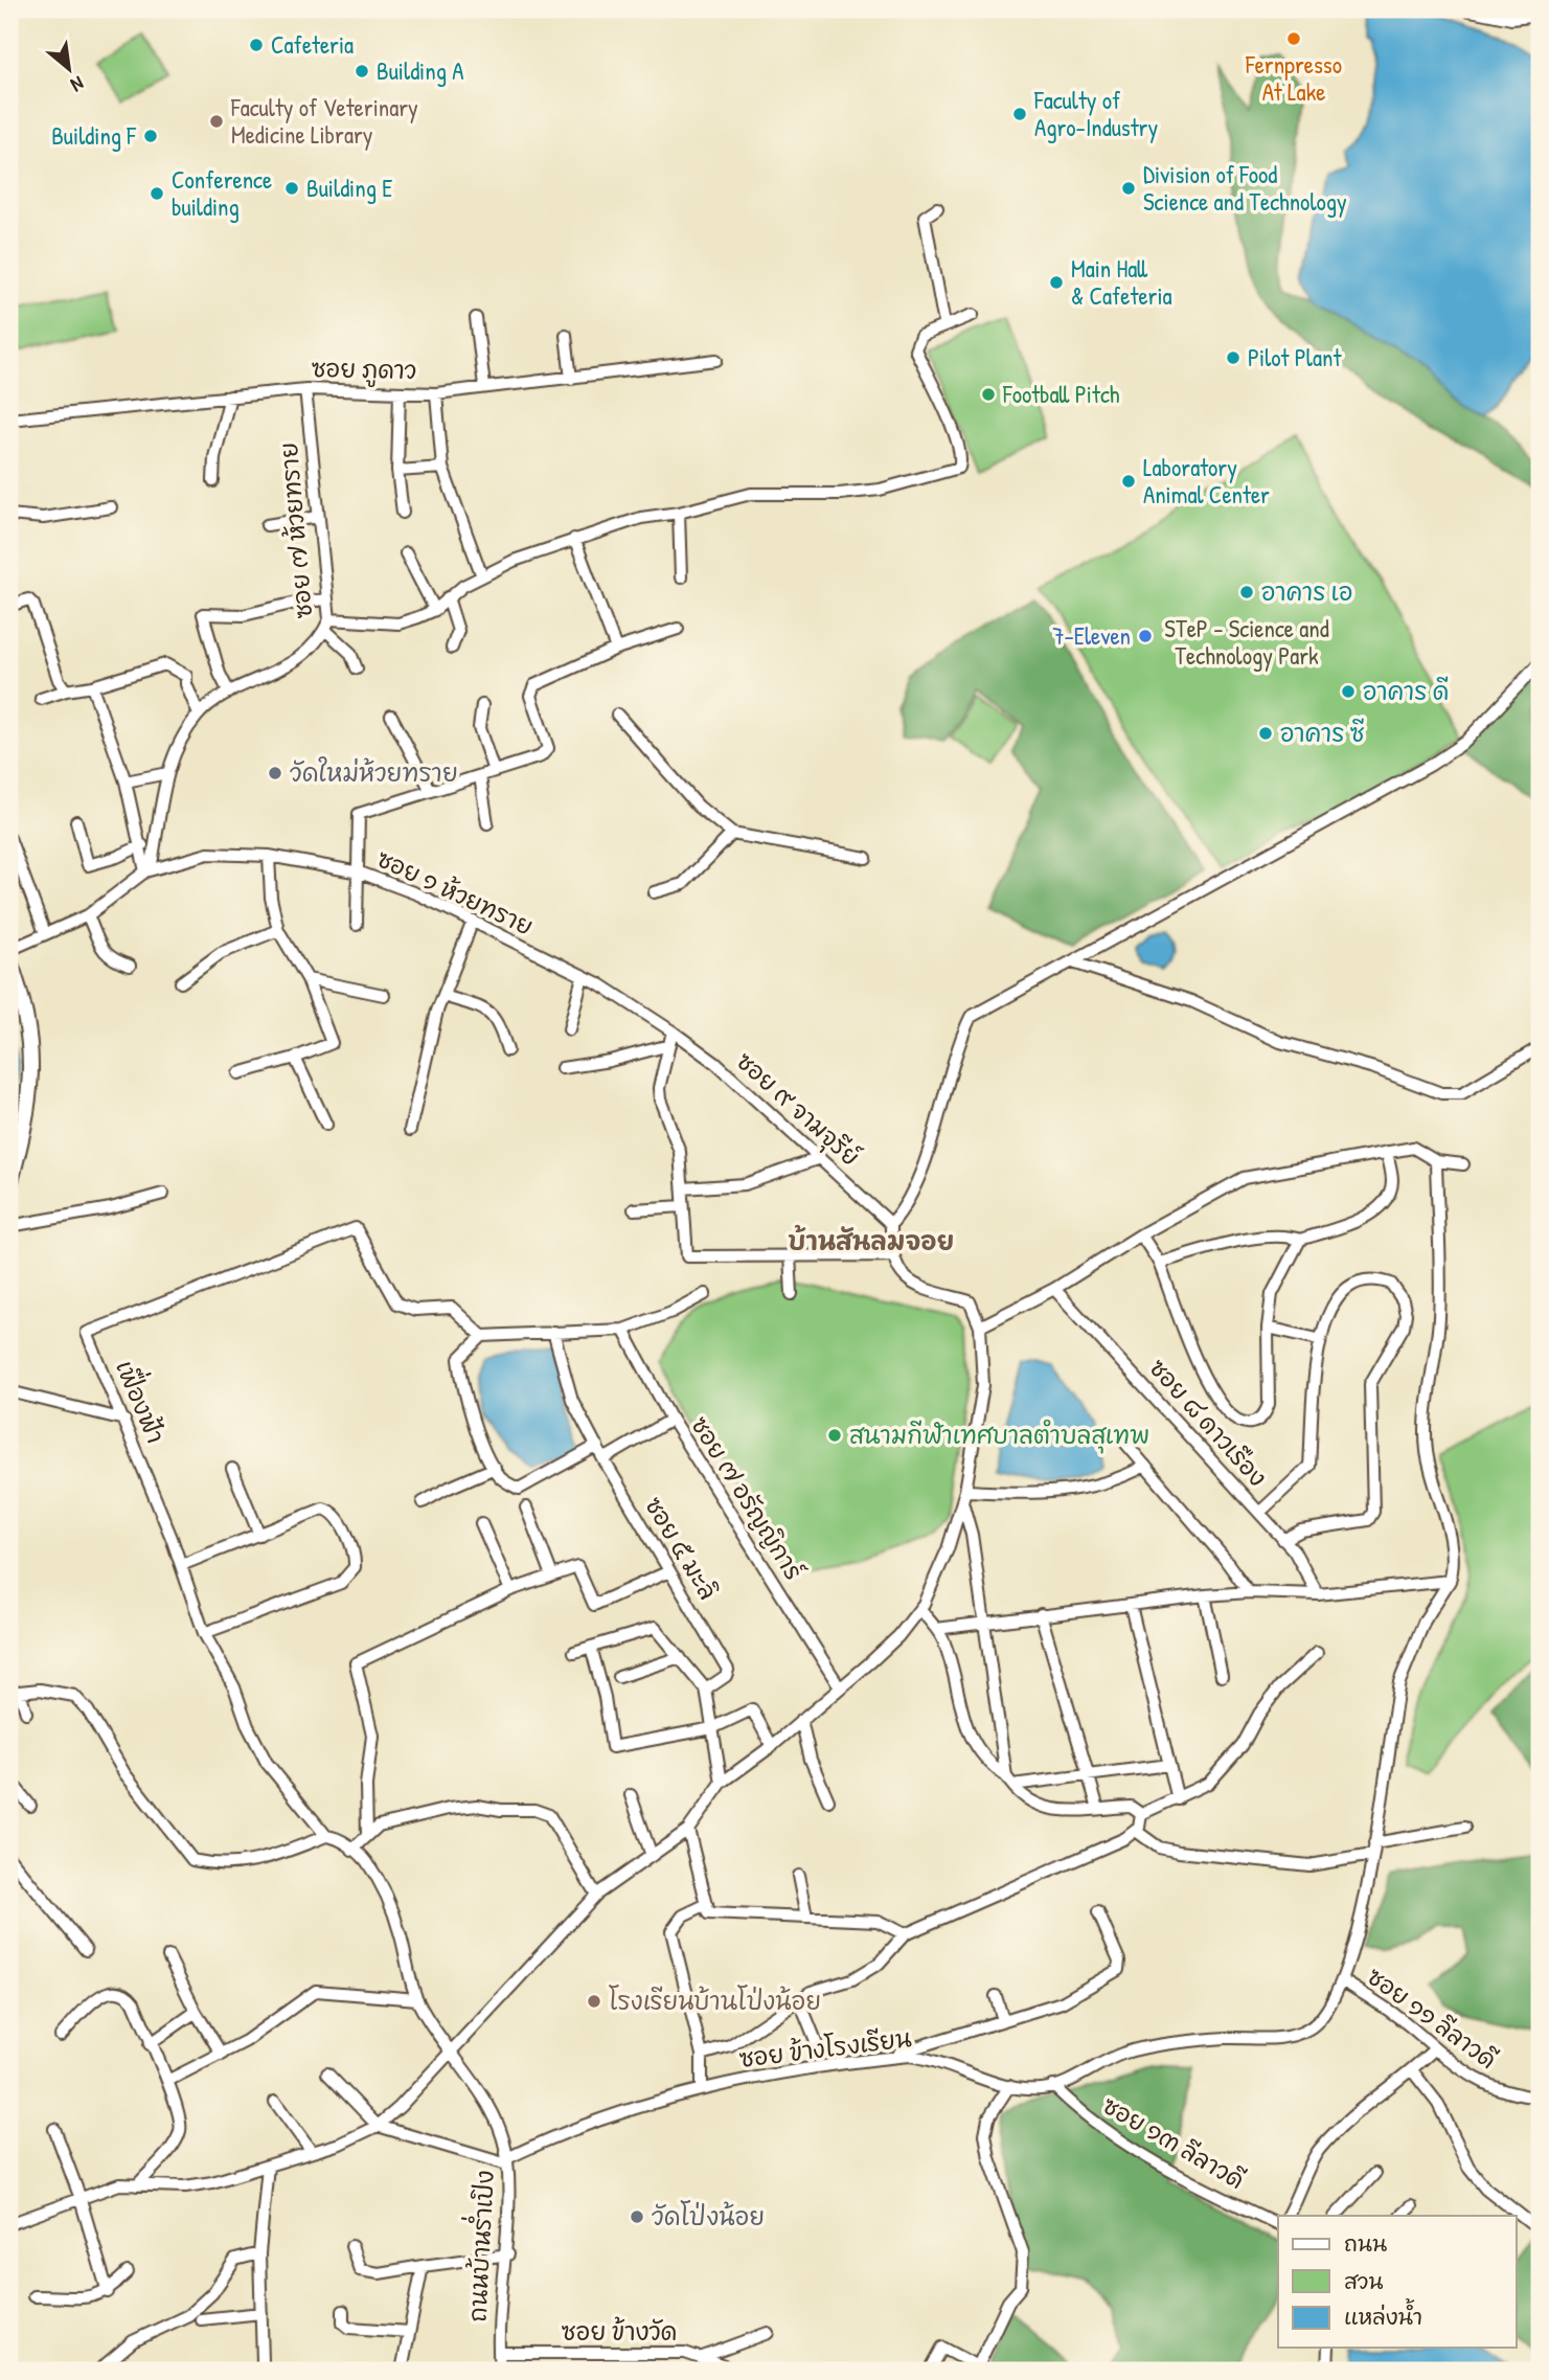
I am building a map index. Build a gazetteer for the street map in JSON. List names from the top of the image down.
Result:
{
  "streets": {
    "street": [
      "ซอย ภูดาว",
      "ซอย ๗ ห้วยทราย",
      "ซอย ๑ ห้วยทราย",
      "ซอย ๙ จามจุรีย์",
      "เฟื่องฟ้า",
      "ซอย ๘ ดาวเรือง",
      "ซอย ๗ อรัญญิการ์",
      "ซอย ๕ มะลิ",
      "ซอย ๑๑ ลีลาวดี",
      "ซอย ข้างโรงเรียน",
      "ซอย ๑๓ ลีลาวดี",
      "ถนนบ้านร่ำเปิง",
      "ซอย ข้างวัด"
    ]
  },
  "crossings": [
    ["ซอย ภูดาว", "ซอย ๗ ห้วยทราย"],
    ["ซอย ๗ ห้วยทราย", "ซอย ๑ ห้วยทราย"],
    ["ซอย ๑ ห้วยทราย", "ซอย ๙ จามจุรีย์"],
    ["ซอย ๑๑ ลีลาวดี", "ซอย ข้างโรงเรียน"],
    ["ซอย ข้างโรงเรียน", "ซอย ๑๓ ลีลาวดี"],
    ["ซอย ข้างโรงเรียน", "ถนนบ้านร่ำเปิง"],
    ["ถนนบ้านร่ำเปิง", "ซอย ข้างวัด"]
  ],
  "districts": ["บ้านสันลมจอย"],
  "parks": ["STeP - Science and Technology Park"],
  "places": [
    "Fernpresso At Lake",
    "Cafeteria",
    "Building A",
    "Faculty of Agro-Industry",
    "Faculty of Veterinary Medicine Library",
    "Building F",
    "Building E",
    "Division of Food Science and Technology",
    "Conference building",
    "Main Hall & Cafeteria",
    "Pilot Plant",
    "Football Pitch",
    "Laboratory Animal Center",
    "อาคาร เอ",
    "7-Eleven",
    "อาคาร ดี",
    "อาคาร ซี",
    "วัดใหม่ห้วยทราย",
    "สนามกีฬาเทศบาลตำบลสุเทพ",
    "โรงเรียนบ้านโป่งน้อย",
    "วัดโป่งน้อย"
  ],
  "legend": ["ถนน", "สวน", "แหล่งน้ำ"],
  "north": "bottom right"
}
